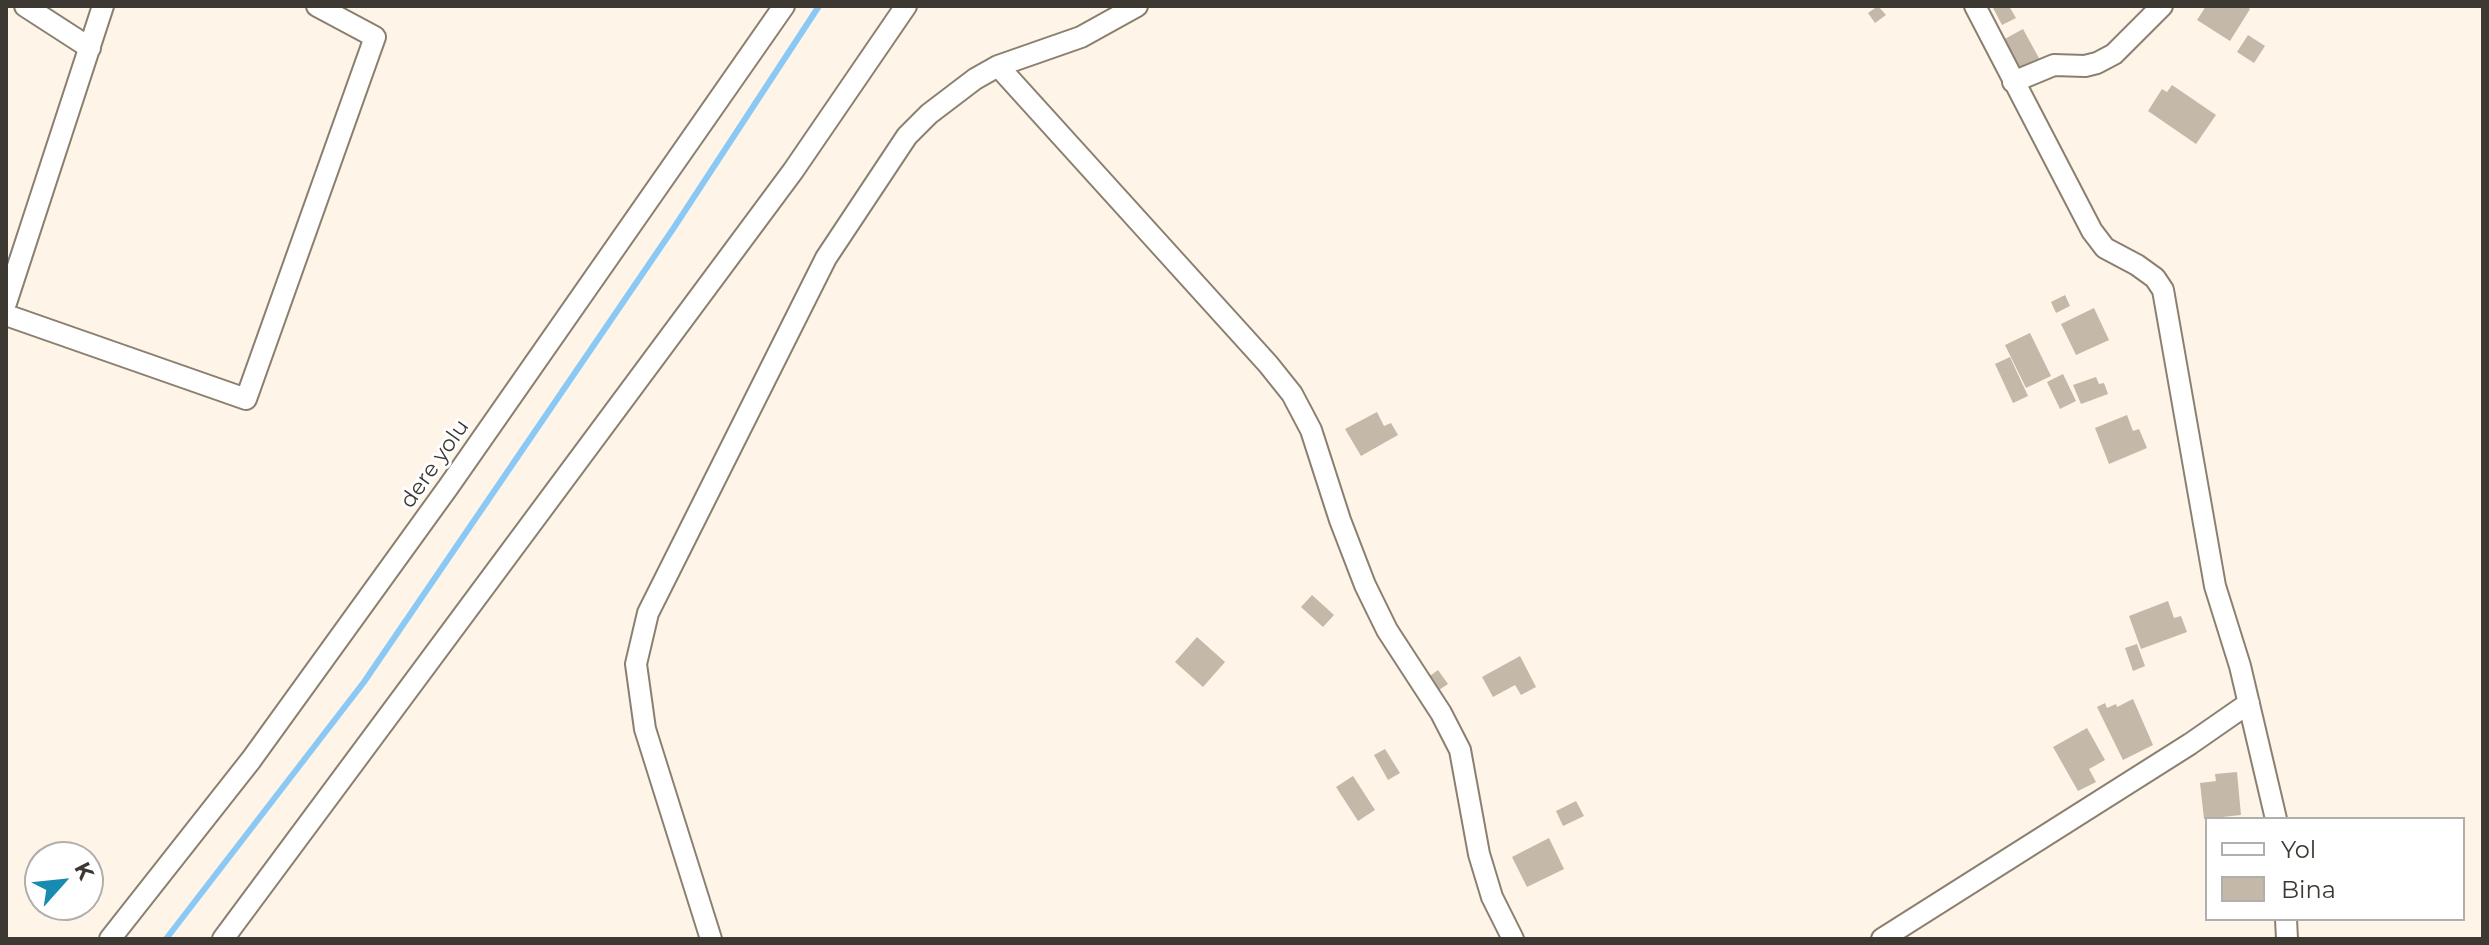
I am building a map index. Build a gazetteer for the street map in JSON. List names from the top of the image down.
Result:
{
  "streets": {
    "street": ["dere yolu"]
  },
  "legend": ["Yol", "Bina"],
  "north": "top right"
}
